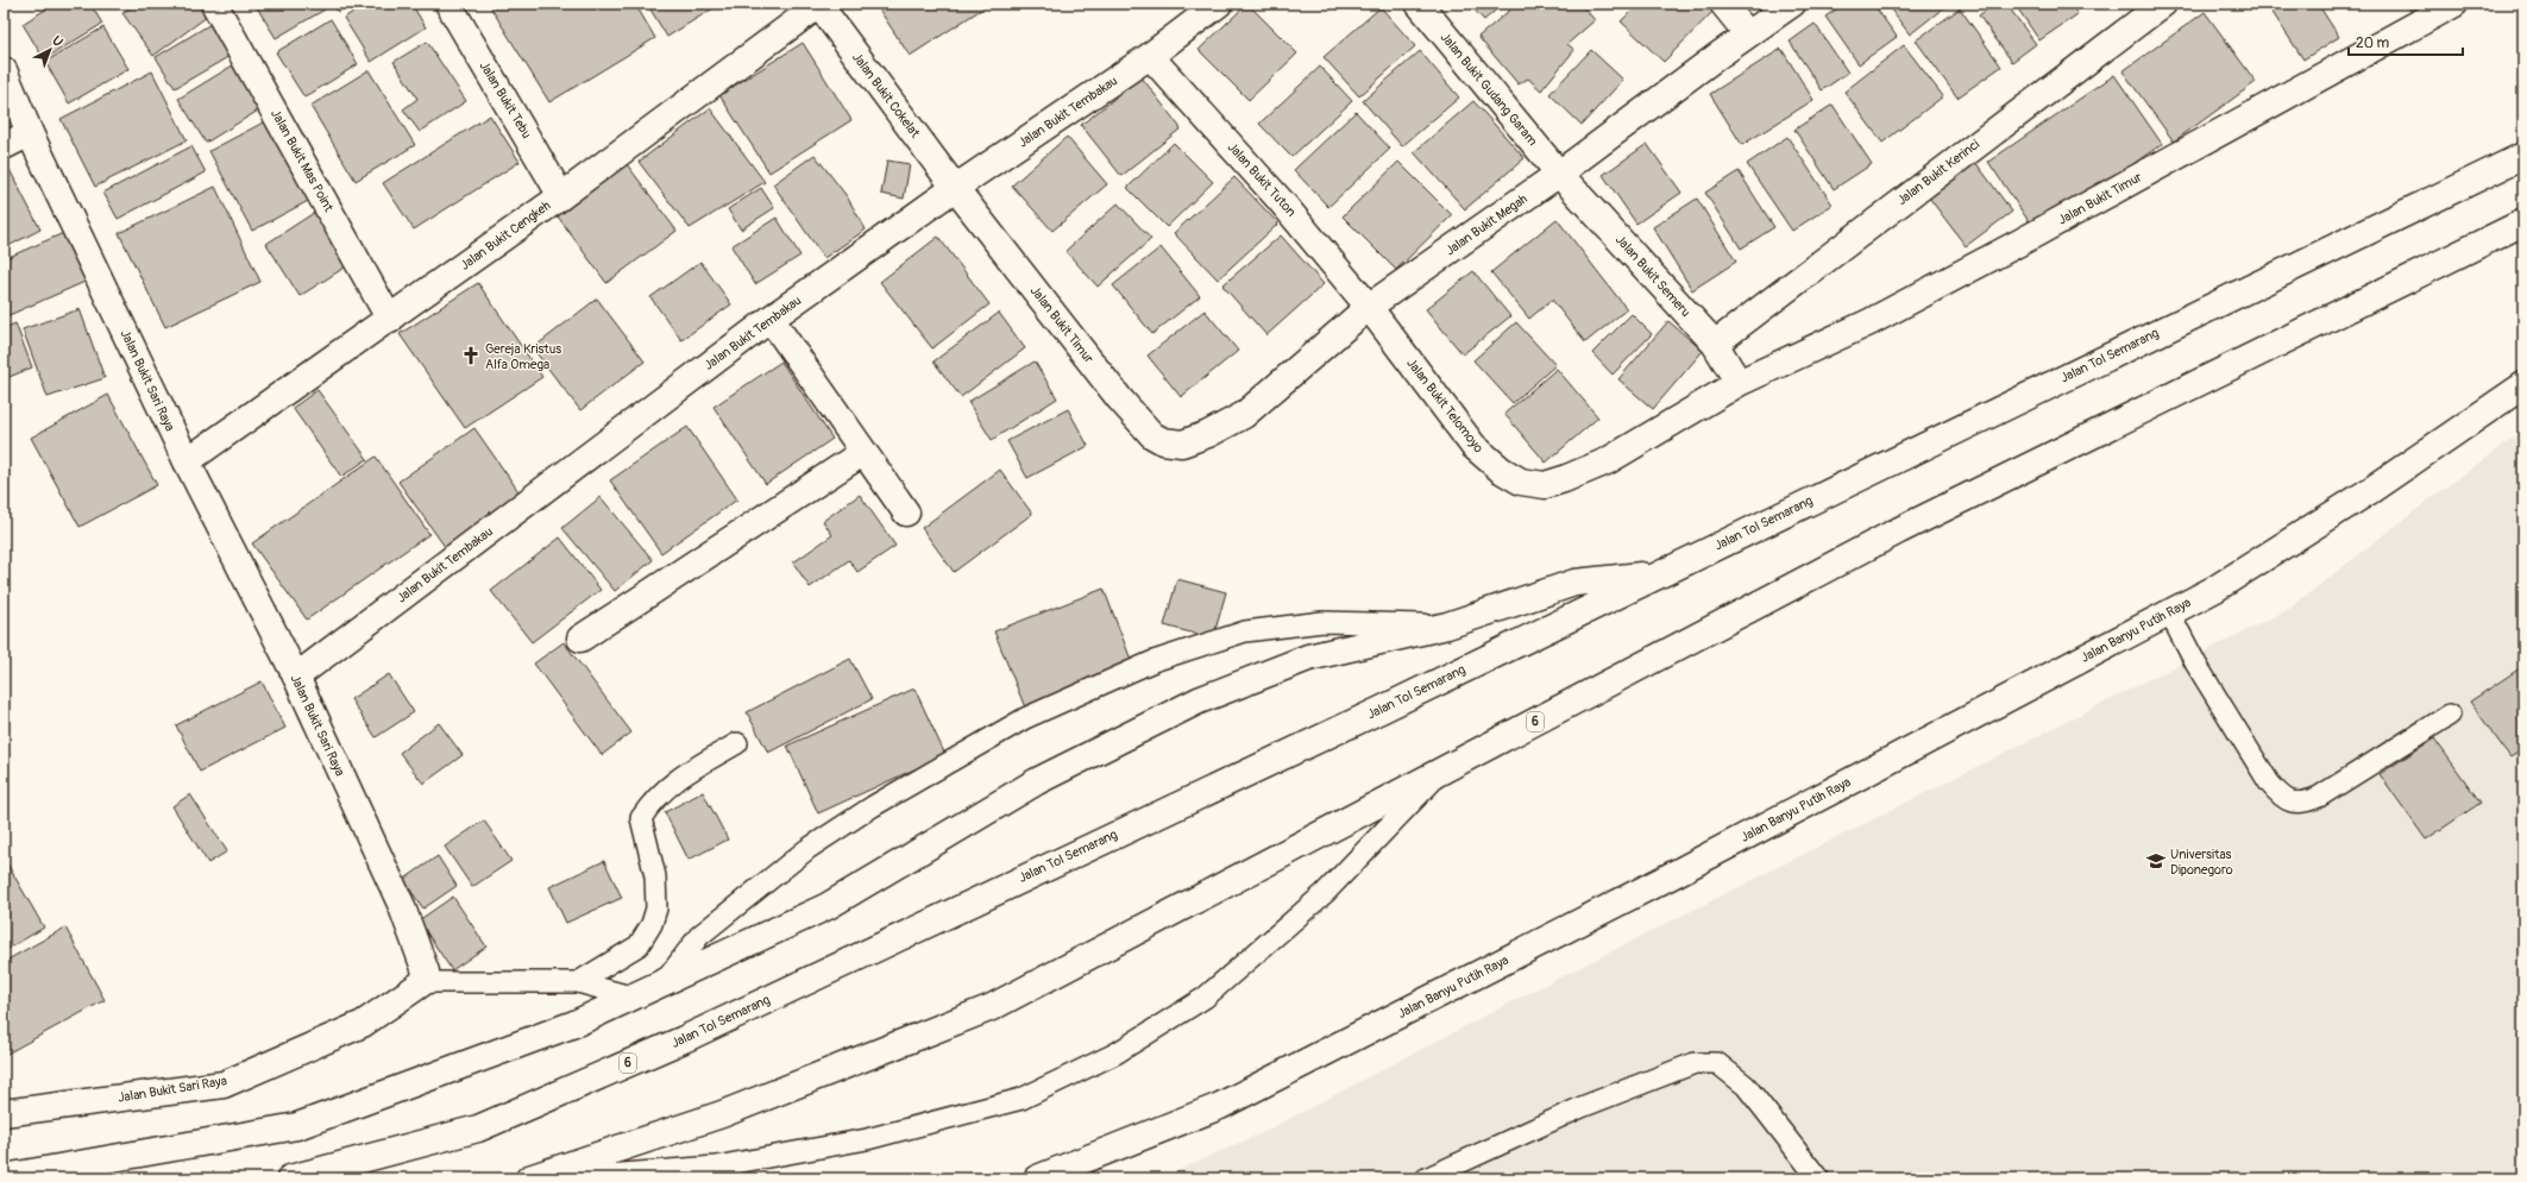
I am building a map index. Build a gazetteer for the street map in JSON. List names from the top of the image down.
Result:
{
  "streets": {
    "main road": [
      "Jalan Bukit Gudang Garam",
      "Jalan Bukit Cokelat",
      "Jalan Bukit Tebu",
      "Jalan Bukit Tembakau",
      "Jalan Bukit Mas Point",
      "Jalan Bukit Kerinci",
      "Jalan Bukit Tuton",
      "Jalan Bukit Timur",
      "Jalan Bukit Megah",
      "Jalan Bukit Cengkeh",
      "Jalan Bukit Semeru",
      "Jalan Tol Semarang",
      "Jalan Bukit Sari Raya",
      "Jalan Bukit Telomoyo",
      "Jalan Banyu Putih Raya",
      "6"
    ]
  },
  "crossings": [
    ["Jalan Bukit Gudang Garam", "Jalan Bukit Megah"],
    ["Jalan Bukit Gudang Garam", "Jalan Bukit Semeru"],
    ["Jalan Bukit Cokelat", "Jalan Bukit Tembakau"],
    ["Jalan Bukit Cokelat", "Jalan Bukit Timur"],
    ["Jalan Bukit Cokelat", "Jalan Bukit Cengkeh"],
    ["Jalan Bukit Tebu", "Jalan Bukit Cengkeh"],
    ["Jalan Bukit Tembakau", "Jalan Bukit Tuton"],
    ["Jalan Bukit Tembakau", "Jalan Bukit Timur"],
    ["Jalan Bukit Tembakau", "Jalan Bukit Sari Raya"],
    ["Jalan Bukit Mas Point", "Jalan Bukit Cengkeh"],
    ["Jalan Bukit Kerinci", "Jalan Bukit Semeru"],
    ["Jalan Bukit Tuton", "Jalan Bukit Megah"],
    ["Jalan Bukit Tuton", "Jalan Bukit Telomoyo"],
    ["Jalan Bukit Timur", "Jalan Bukit Megah"],
    ["Jalan Bukit Timur", "Jalan Bukit Semeru"],
    ["Jalan Bukit Timur", "Jalan Bukit Telomoyo"],
    ["Jalan Bukit Megah", "Jalan Bukit Semeru"],
    ["Jalan Bukit Megah", "Jalan Bukit Telomoyo"],
    ["Jalan Bukit Cengkeh", "Jalan Bukit Sari Raya"],
    ["Jalan Bukit Semeru", "Jalan Bukit Telomoyo"]
  ],
  "places": {
    "church": ["Gereja Kristus Alfa Omega"],
    "school or university": ["Universitas Diponegoro"]
  },
  "scale_bar": "20 m",
  "north": "top right"
}
